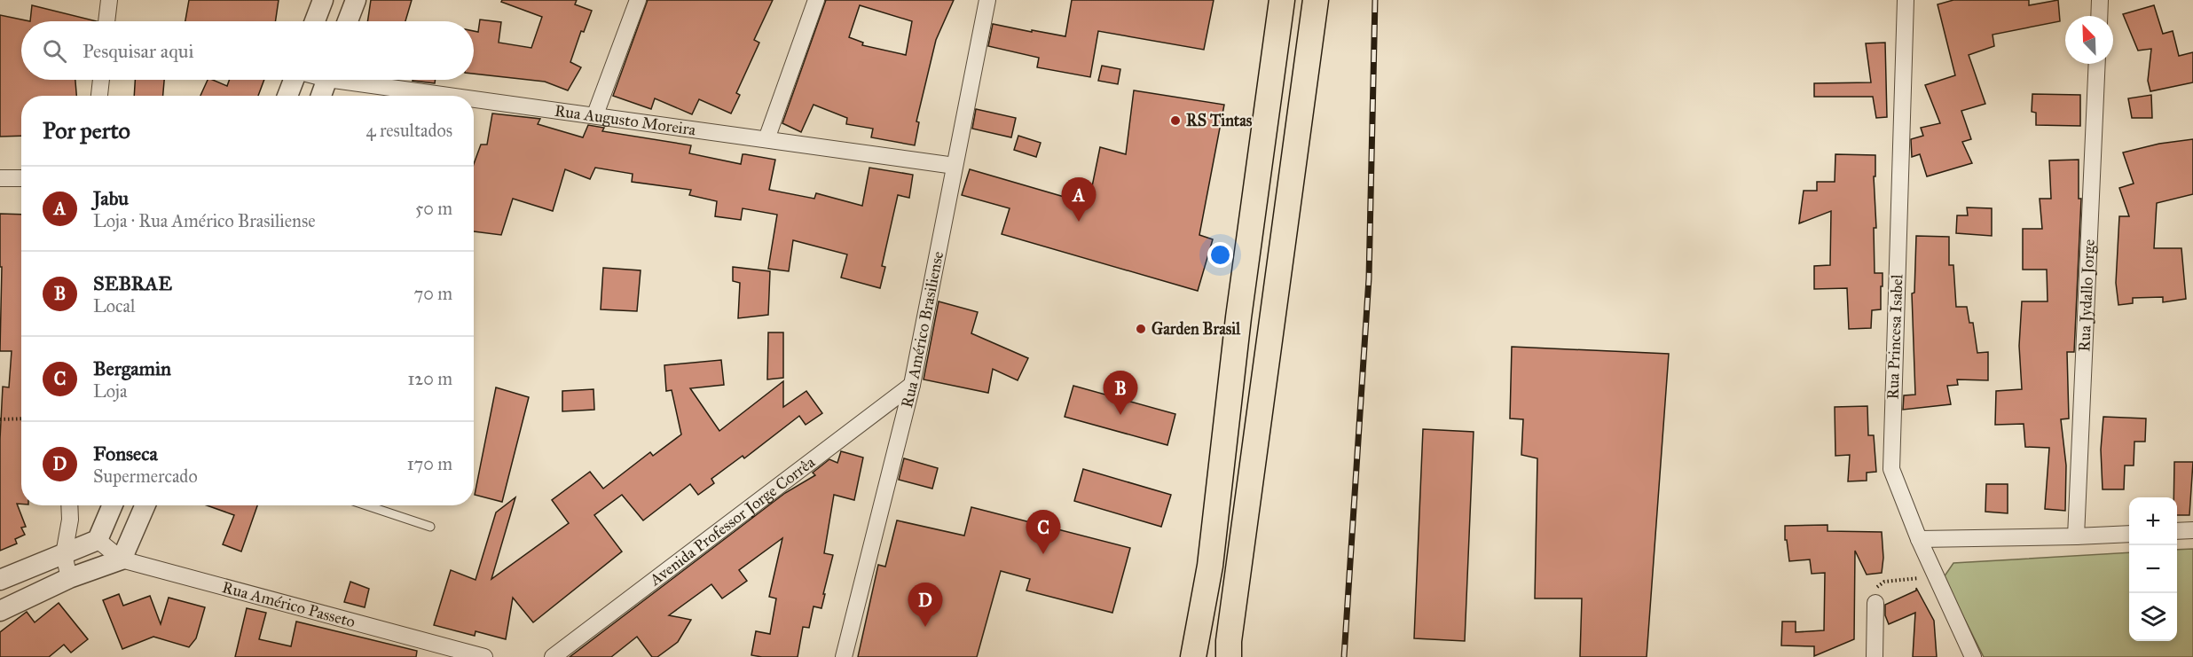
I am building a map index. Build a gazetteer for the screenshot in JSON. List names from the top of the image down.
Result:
{
  "streets": {
    "street": [
      "Rua Augusto Moreira",
      "Rua Jydallo Jorge",
      "Rua Américo Brasiliense",
      "Rua Princesa Isabel",
      "Avenida Professor Jorge Corrêa",
      "Rua Américo Passeto"
    ]
  },
  "crossings": [
    ["Rua Augusto Moreira", "Rua Américo Brasiliense"],
    ["Rua Américo Brasiliense", "Avenida Professor Jorge Corrêa"]
  ],
  "places": ["RS Tintas", "Garden Brasil"],
  "north": "top left",
  "page": {
    "search": "Pesquisar aqui",
    "heading": ["Por perto", "4 resultados"],
    "list": [
      {
        "mark": "A",
        "name": "Jabu",
        "note": "Loja · Rua Américo Brasiliense",
        "value": "50 m"
      },
      {
        "mark": "B",
        "name": "SEBRAE",
        "note": "Local",
        "value": "70 m"
      },
      {
        "mark": "C",
        "name": "Bergamin",
        "note": "Loja",
        "value": "120 m"
      },
      {
        "mark": "D",
        "name": "Fonseca",
        "note": "Supermercado",
        "value": "170 m"
      }
    ],
    "pins": [
      "A",
      "B",
      "C",
      "D"
    ],
    "map_buttons": ["+", "−"]
  }
}
